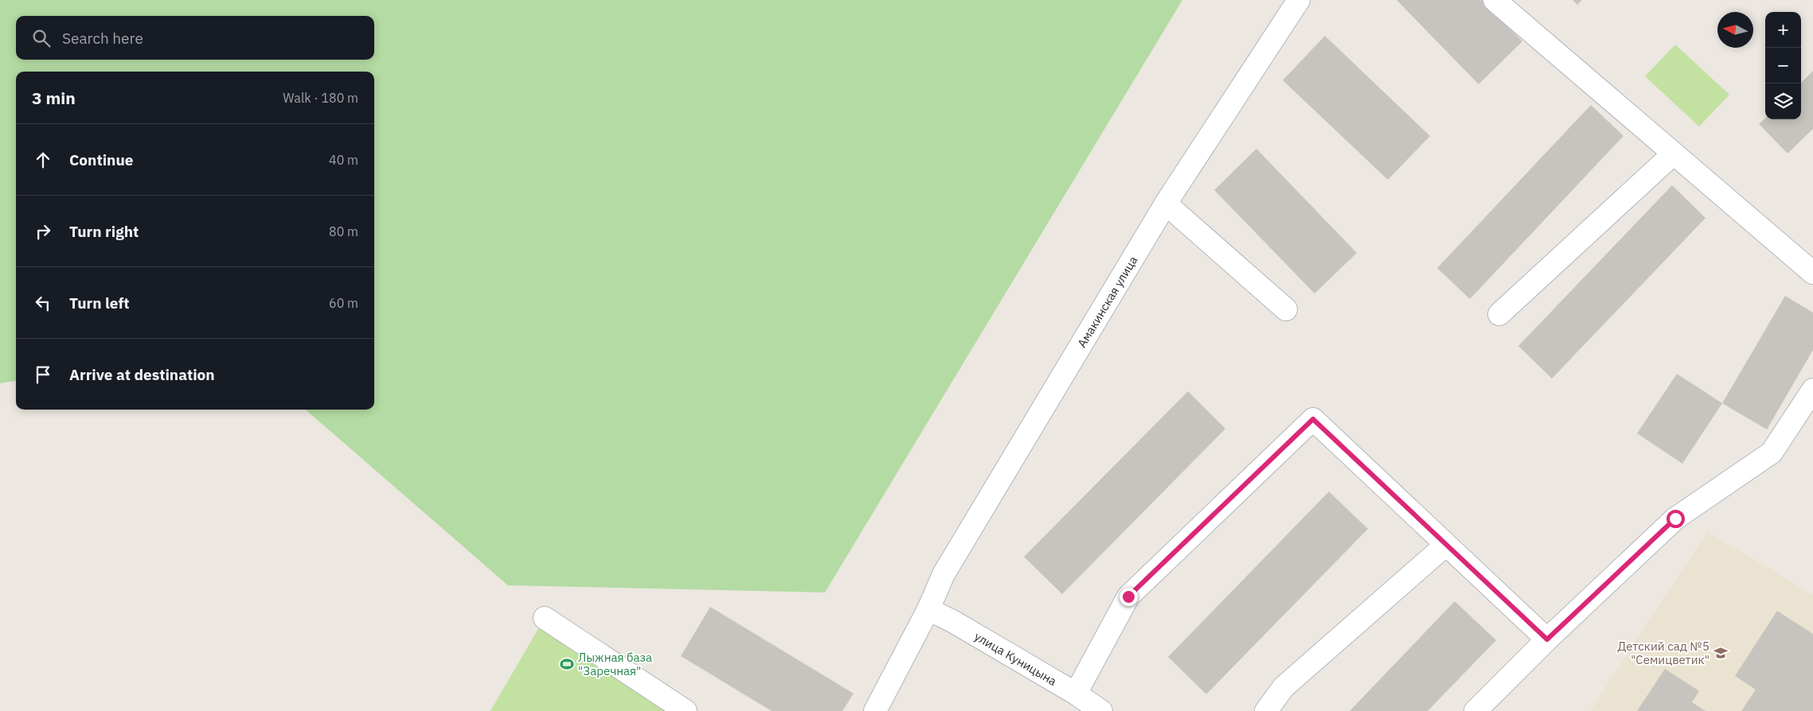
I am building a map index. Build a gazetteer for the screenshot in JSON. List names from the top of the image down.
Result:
{
  "streets": {
    "street": ["Амакинская улица", "улица Куницына"]
  },
  "crossings": [
    ["Амакинская улица", "улица Куницына"]
  ],
  "places": {
    "school or university": ["Детский сад №5 \"Семицветик\""],
    "sports": ["Лыжная база \"Заречная\""]
  },
  "north": "left",
  "page": {
    "map_buttons": ["+", "−"],
    "search": "Search here",
    "heading": ["3 min", "Walk · 180 m"],
    "list": [
      ["Continue", "40 m"],
      ["Turn right", "80 m"],
      ["Turn left", "60 m"],
      "Arrive at destination"
    ]
  }
}
